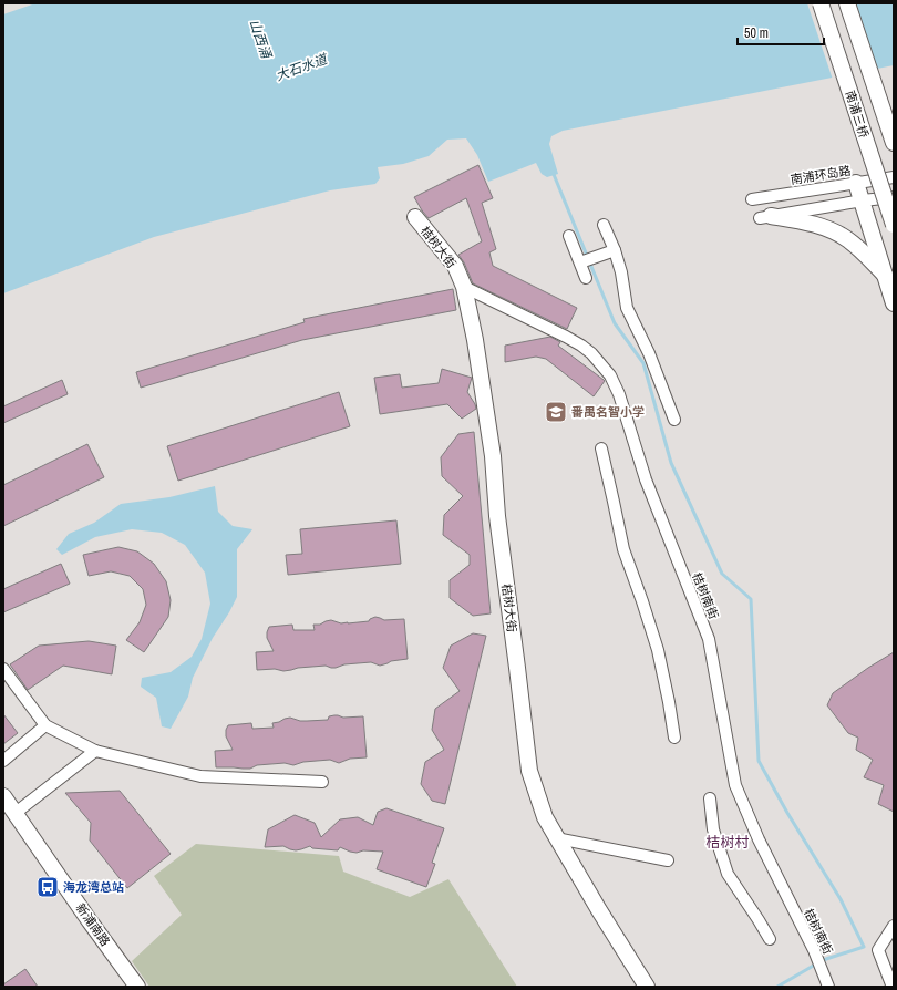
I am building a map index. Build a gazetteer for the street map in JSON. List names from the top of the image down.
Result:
{
  "streets": {
    "street": [
      "南浦三桥",
      "南浦环岛路",
      "桔树大街",
      "桔树南街",
      "新浦南路"
    ]
  },
  "crossings": [
    ["桔树大街", "桔树南街"]
  ],
  "districts": ["桔树村"],
  "water": ["山西涌", "大石水道"],
  "places": {
    "school or university": ["番禺名智小学"],
    "bus stop": ["海龙湾总站"]
  },
  "scale_bar": "50 m"
}
